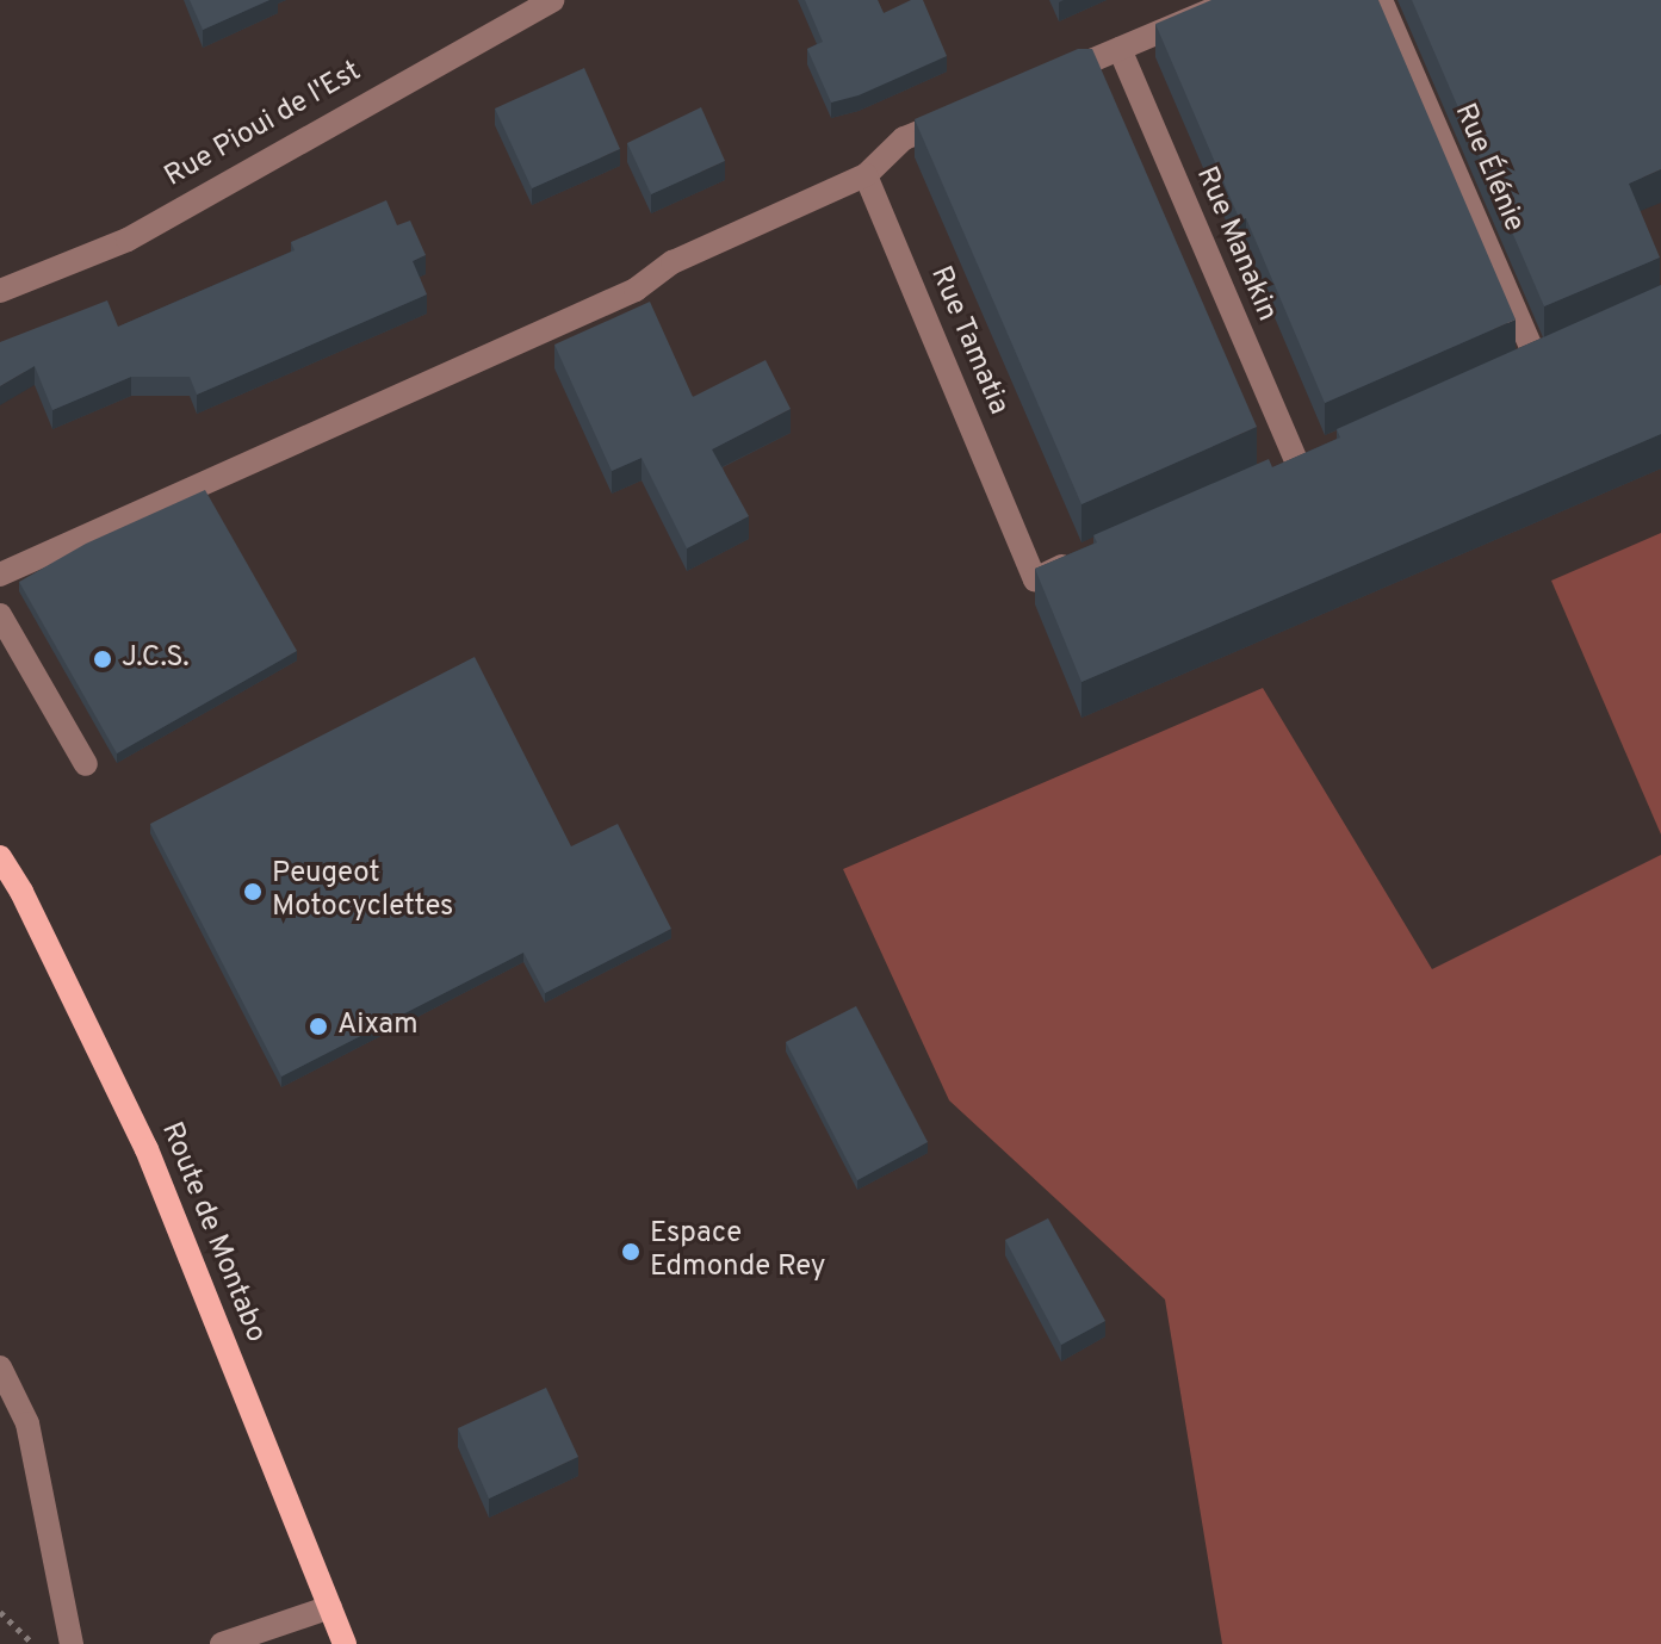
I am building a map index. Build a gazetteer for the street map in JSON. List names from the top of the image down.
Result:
{
  "streets": {
    "main road": ["Route de Montabo"],
    "street": [
      "Rue Pioui de l'Est",
      "Rue Élénie",
      "Rue Manakin",
      "Rue Tamatia"
    ]
  },
  "places": [
    "J.C.S.",
    "Peugeot Motocyclettes",
    "Aixam",
    "Espace Edmonde Rey"
  ]
}
